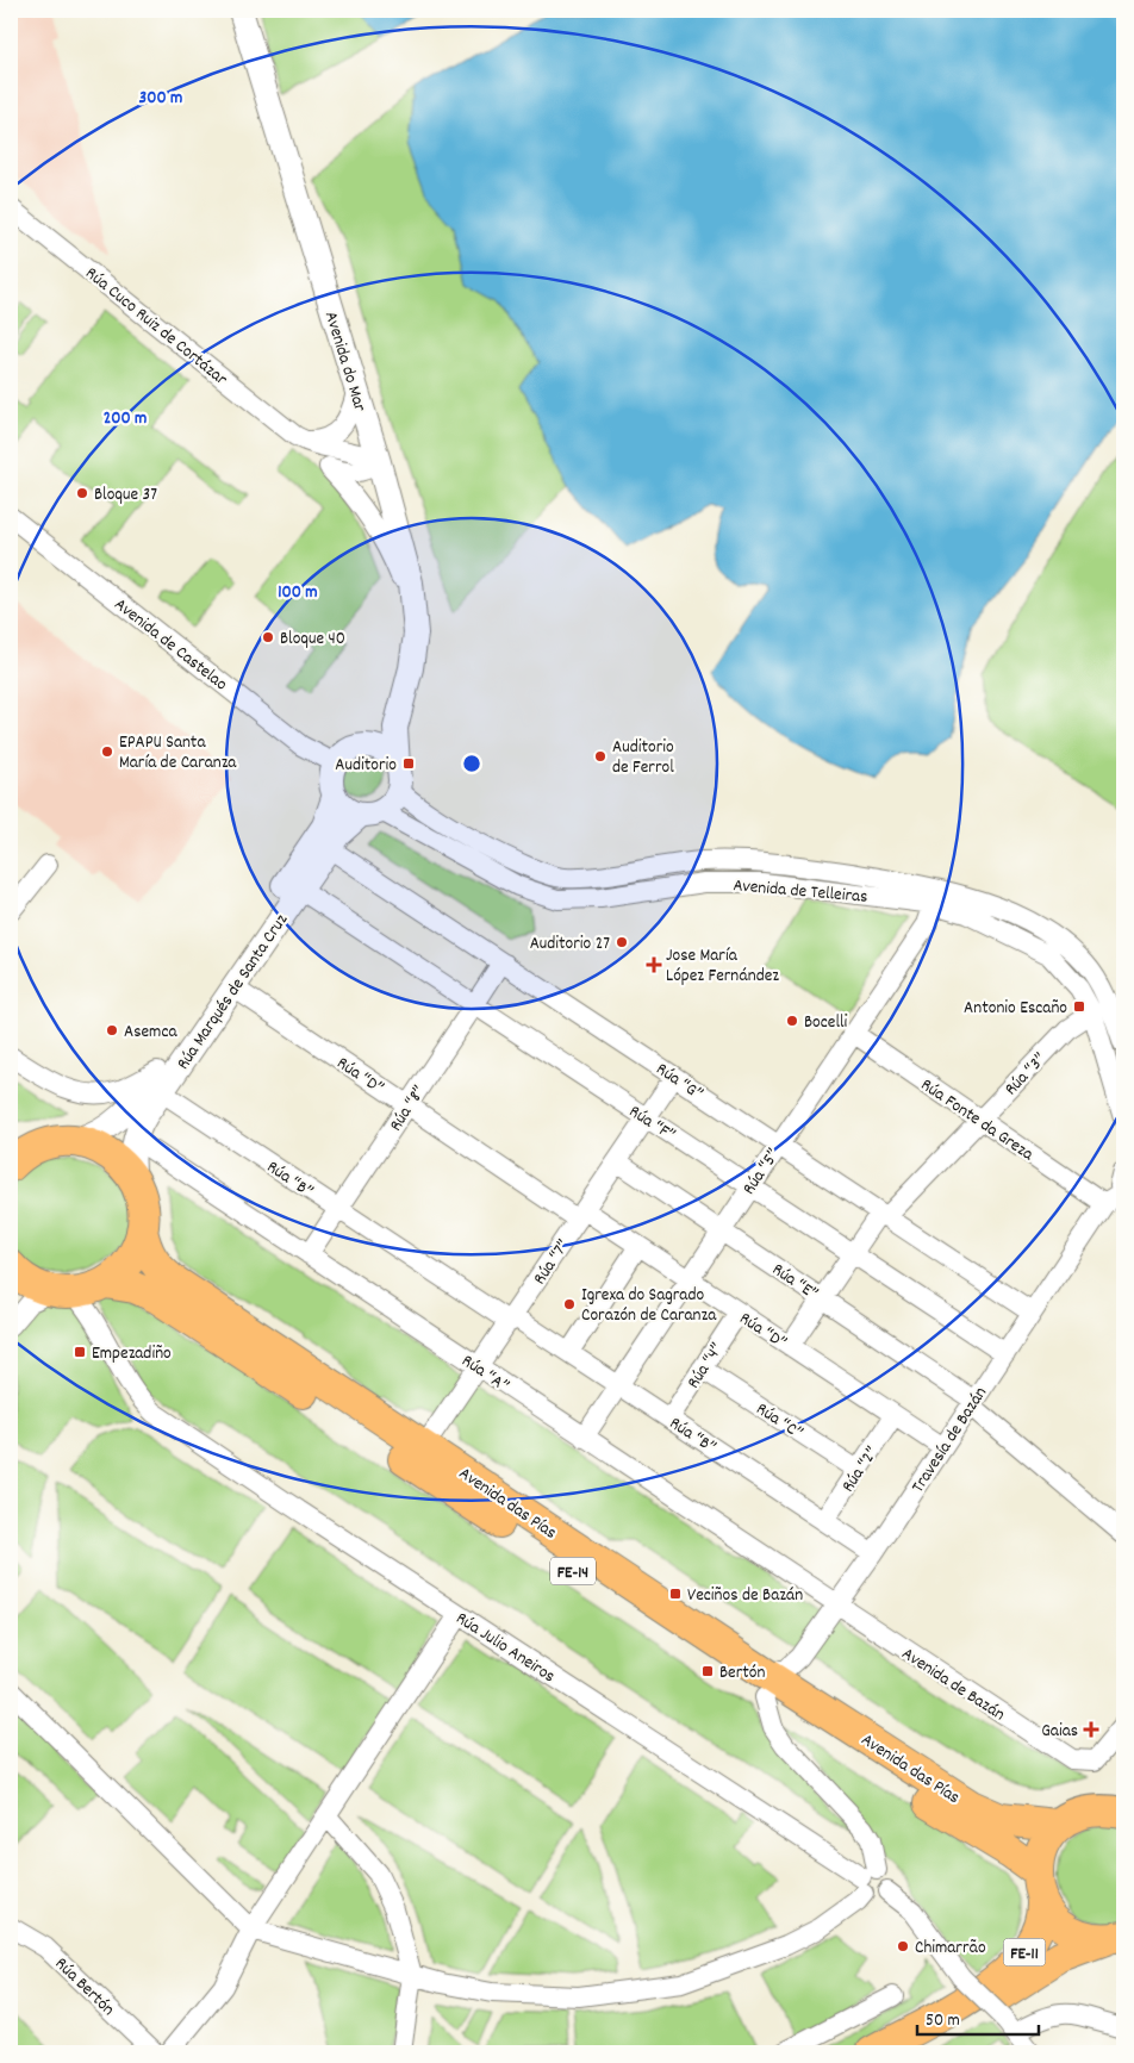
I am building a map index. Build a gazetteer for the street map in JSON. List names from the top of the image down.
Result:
{
  "streets": {
    "highway": ["Avenida das Pías", "FE-14", "FE-11"],
    "street": [
      "Rúa Cuco Ruiz de Cortázar",
      "Avenida do Mar",
      "Avenida de Castelao",
      "Avenida de Telleiras",
      "Rúa Marqués de Santa Cruz",
      "Rúa “3”",
      "Rúa “D”",
      "Rúa “G”",
      "Rúa “8”",
      "Rúa Fonte da Greza",
      "Rúa “F”",
      "Rúa “5”",
      "Rúa “B”",
      "Rúa “7”",
      "Rúa “E”",
      "Rúa “4”",
      "Rúa “A”",
      "Rúa “C”",
      "Travesía de Bazán",
      "Rúa “2”",
      "Rúa Julio Aneiros",
      "Avenida de Bazán",
      "Rúa Bertón"
    ]
  },
  "crossings": [
    ["Avenida do Mar", "Avenida de Castelao"],
    ["Avenida do Mar", "Avenida de Telleiras"],
    ["Avenida do Mar", "Rúa Marqués de Santa Cruz"],
    ["Avenida de Castelao", "Avenida de Telleiras"],
    ["Avenida de Castelao", "Rúa Marqués de Santa Cruz"],
    ["Avenida de Telleiras", "Rúa Marqués de Santa Cruz"],
    ["Avenida de Telleiras", "Rúa “3”"],
    ["Avenida de Telleiras", "Rúa “5”"],
    ["Rúa Marqués de Santa Cruz", "Rúa “D”"],
    ["Rúa Marqués de Santa Cruz", "Rúa “G”"],
    ["Rúa Marqués de Santa Cruz", "Rúa “F”"],
    ["Rúa Marqués de Santa Cruz", "Rúa “B”"],
    ["Rúa Marqués de Santa Cruz", "Rúa “A”"],
    ["Rúa “3”", "Rúa “D”"],
    ["Rúa “3”", "Rúa “G”"],
    ["Rúa “3”", "Rúa Fonte da Greza"],
    ["Rúa “3”", "Rúa “F”"],
    ["Rúa “3”", "Rúa “E”"],
    ["Rúa “D”", "Rúa “8”"],
    ["Rúa “D”", "Rúa “5”"],
    ["Rúa “D”", "Rúa “7”"],
    ["Rúa “D”", "Rúa “4”"],
    ["Rúa “D”", "Travesía de Bazán"],
    ["Rúa “D”", "Rúa “2”"],
    ["Rúa “G”", "Rúa “8”"],
    ["Rúa “G”", "Rúa “5”"],
    ["Rúa “G”", "Rúa “7”"],
    ["Rúa “G”", "Travesía de Bazán"],
    ["Rúa “8”", "Rúa “F”"],
    ["Rúa “8”", "Rúa “B”"],
    ["Rúa “8”", "Rúa “A”"],
    ["Rúa Fonte da Greza", "Rúa “5”"],
    ["Rúa Fonte da Greza", "Travesía de Bazán"],
    ["Rúa “F”", "Rúa “5”"],
    ["Rúa “F”", "Rúa “7”"],
    ["Rúa “F”", "Travesía de Bazán"],
    ["Rúa “5”", "Rúa “B”"],
    ["Rúa “5”", "Rúa “E”"],
    ["Rúa “5”", "Rúa “A”"],
    ["Rúa “B”", "Rúa “7”"],
    ["Rúa “B”", "Rúa “4”"],
    ["Rúa “B”", "Travesía de Bazán"],
    ["Rúa “B”", "Rúa “2”"],
    ["Rúa “7”", "Rúa “E”"],
    ["Rúa “7”", "Rúa “A”"],
    ["Rúa “7”", "Avenida das Pías"],
    ["Rúa “E”", "Travesía de Bazán"],
    ["Rúa “4”", "Rúa “C”"],
    ["Rúa “A”", "Travesía de Bazán"],
    ["Rúa “A”", "Avenida de Bazán"],
    ["Rúa “C”", "Rúa “2”"],
    ["Travesía de Bazán", "Avenida das Pías"],
    ["Travesía de Bazán", "Avenida de Bazán"]
  ],
  "places": {
    "other": [
      "Bloque 37",
      "Bloque 40",
      "EPAPU Santa María de Caranza",
      "Auditorio de Ferrol",
      "Auditorio 27",
      "Bocelli",
      "Asemca",
      "Igrexa do Sagrado Corazón de Caranza",
      "Chimarrão"
    ],
    "transit": [
      "Auditorio",
      "Antonio Escaño",
      "Empezadiño",
      "Veciños de Bazán",
      "Bertón"
    ],
    "health": ["Jose María López Fernández", "Gaias"]
  },
  "scale_bar": "50 m",
  "rings": ["300 m", "200 m", "100 m"]
}
